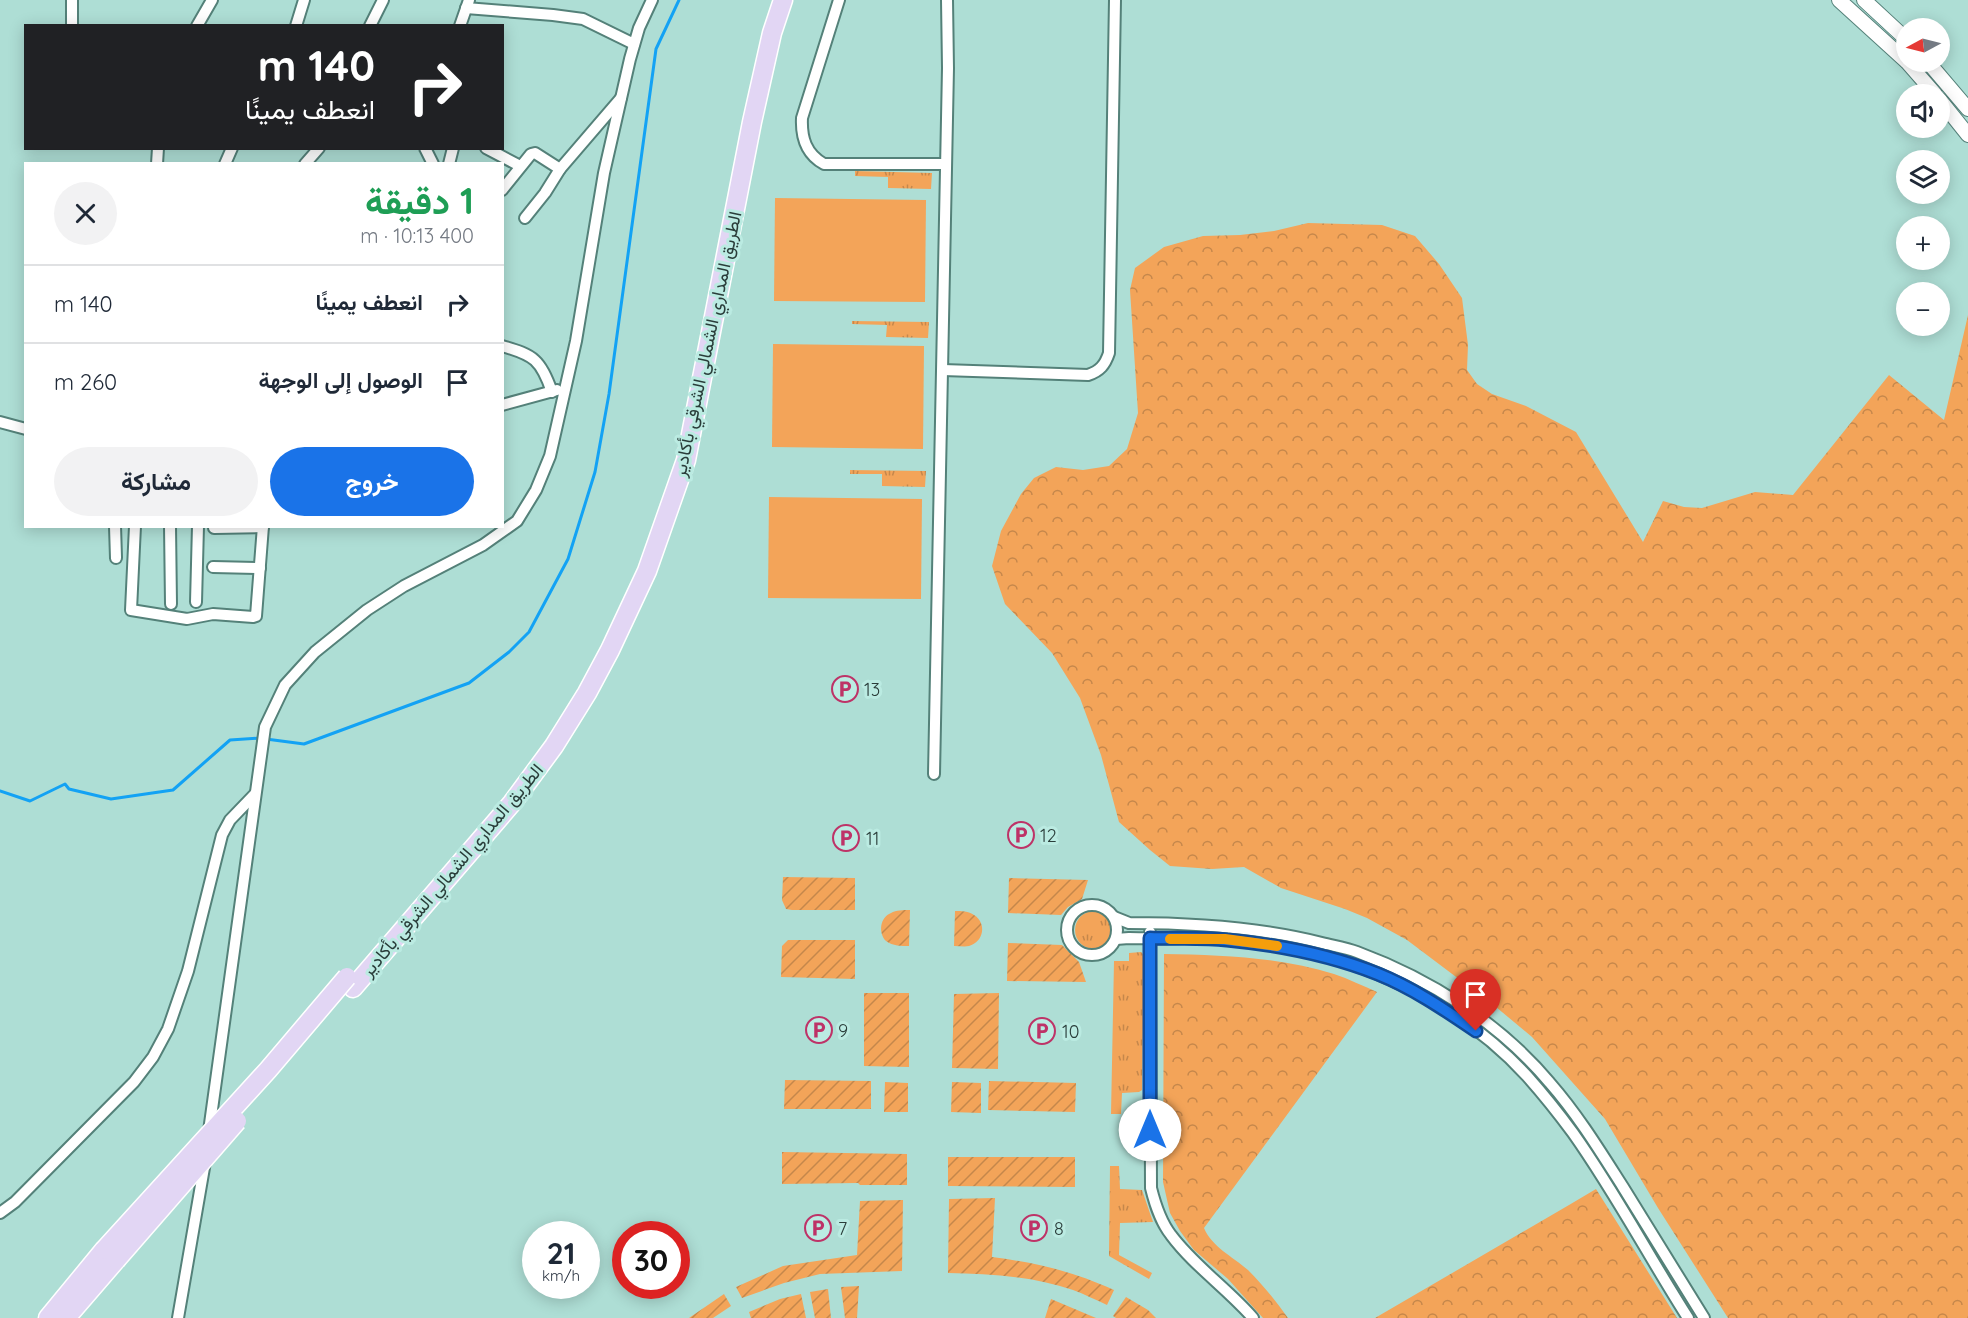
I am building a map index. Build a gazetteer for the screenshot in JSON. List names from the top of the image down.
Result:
{
  "streets": {
    "highway": ["الطريق المداري الشمالي الشرقي بأكادير"]
  },
  "places": {
    "parking": [
      "13",
      "12",
      "11",
      "9",
      "10",
      "7",
      "8"
    ]
  },
  "north": "left",
  "page": {
    "map_buttons": ["+", "−"],
    "turn": ["140 m", "انعطف يمينًا"],
    "heading": ["1 دقيقة", "400 m · 10:13"],
    "list": [
      {
        "name": "انعطف يمينًا",
        "value": "140 m"
      },
      {
        "name": "الوصول إلى الوجهة",
        "value": "260 m"
      }
    ],
    "buttons": ["خروج", "مشاركة"],
    "speed": "21 km/h",
    "limit": "30"
  }
}
